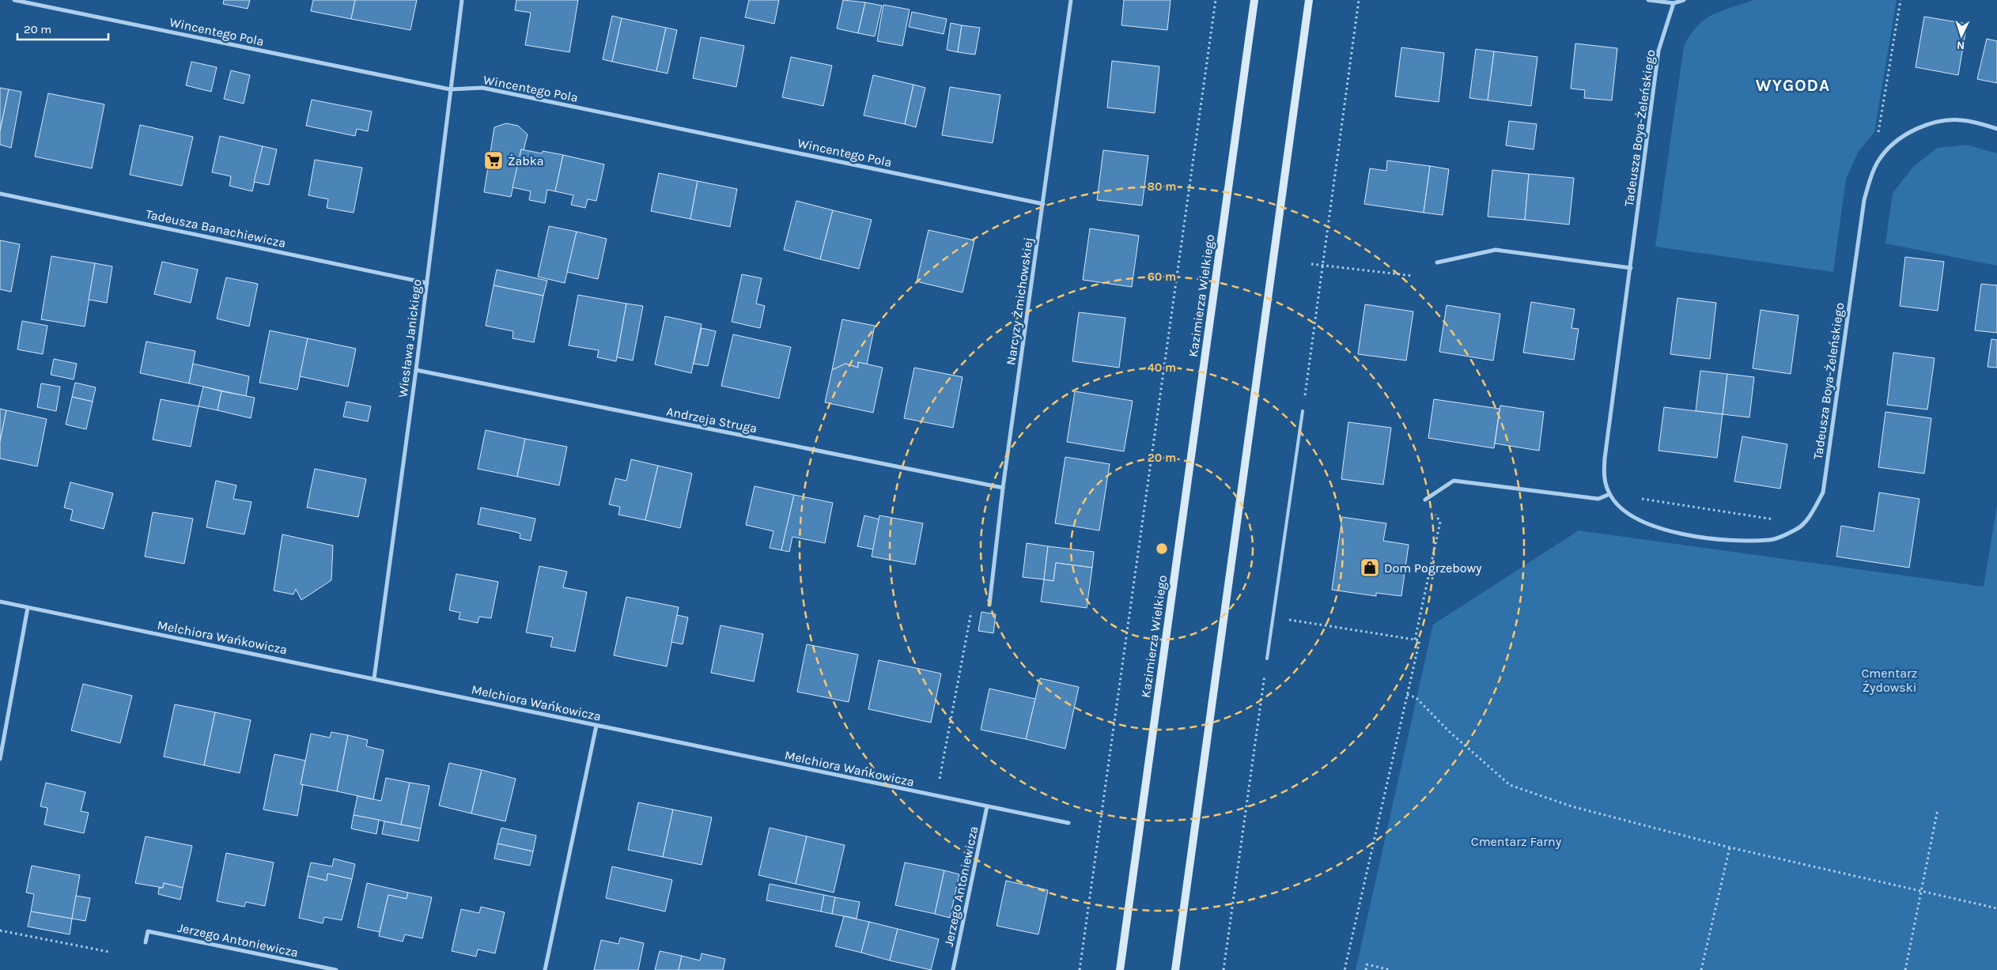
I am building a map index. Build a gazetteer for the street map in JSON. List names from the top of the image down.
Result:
{
  "streets": {
    "main road": ["Kazimierza Wielkiego"],
    "street": [
      "Wincentego Pola",
      "Tadeusza Boya-Żeleńskiego",
      "Tadeusza Banachiewicza",
      "Narcyzy Żmichowskiej",
      "Wiesława Janickiego",
      "Andrzeja Struga",
      "Melchiora Wańkowicza",
      "Jerzego Antoniewicza"
    ]
  },
  "crossings": [
    ["Wincentego Pola", "Narcyzy Żmichowskiej"],
    ["Wincentego Pola", "Wiesława Janickiego"],
    ["Tadeusza Banachiewicza", "Wiesława Janickiego"],
    ["Narcyzy Żmichowskiej", "Andrzeja Struga"],
    ["Wiesława Janickiego", "Andrzeja Struga"],
    ["Wiesława Janickiego", "Melchiora Wańkowicza"],
    ["Melchiora Wańkowicza", "Jerzego Antoniewicza"]
  ],
  "districts": ["WYGODA"],
  "parks": ["Cmentarz Żydowski", "Cmentarz Farny"],
  "places": {
    "supermarket": ["Żabka"],
    "shop": ["Dom Pogrzebowy"]
  },
  "scale_bar": "20 m",
  "north": "bottom",
  "rings": [
    "80 m",
    "60 m",
    "40 m",
    "20 m"
  ]
}
